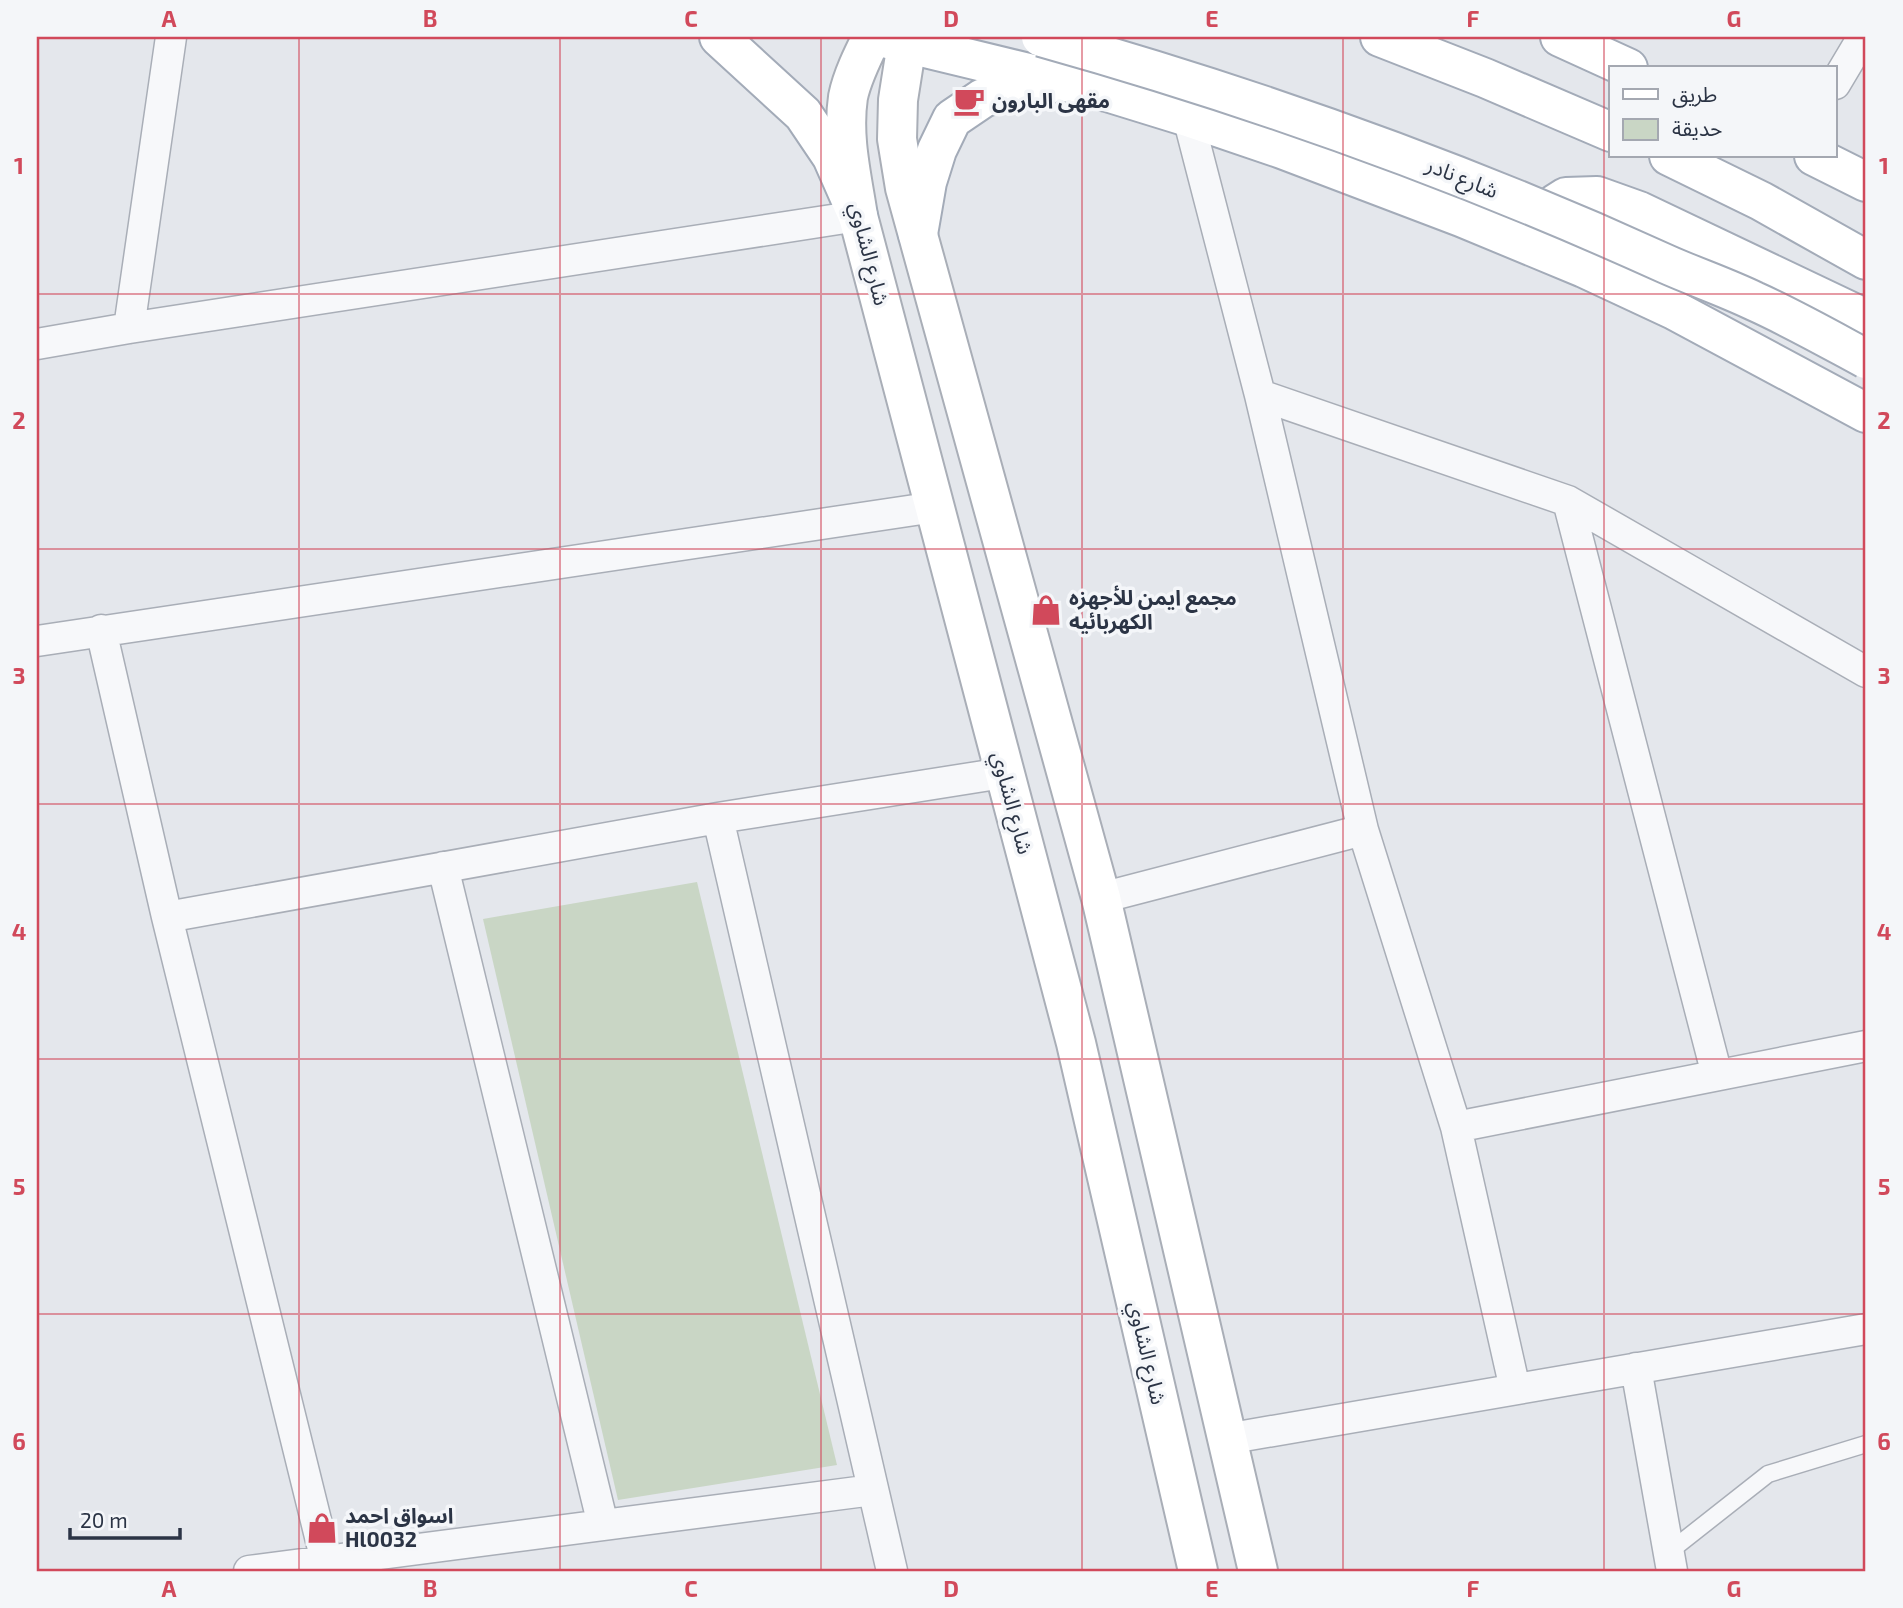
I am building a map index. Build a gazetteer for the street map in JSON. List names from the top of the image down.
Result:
{
  "streets": {
    "main road": ["شارع نادر", "شارع الشاوي"]
  },
  "places": {
    "cafe": ["مقهى البارون"],
    "shop": ["مجمع ايمن للأجهزه الكهربائيه", "اسواق احمد Hl0032"]
  },
  "legend": ["طريق", "حديقة"],
  "scale_bar": "20 m",
  "grid": {
    "columns": [
      "A",
      "B",
      "C",
      "D",
      "E",
      "F",
      "G"
    ],
    "rows": [
      "1",
      "2",
      "3",
      "4",
      "5",
      "6"
    ]
  }
}
